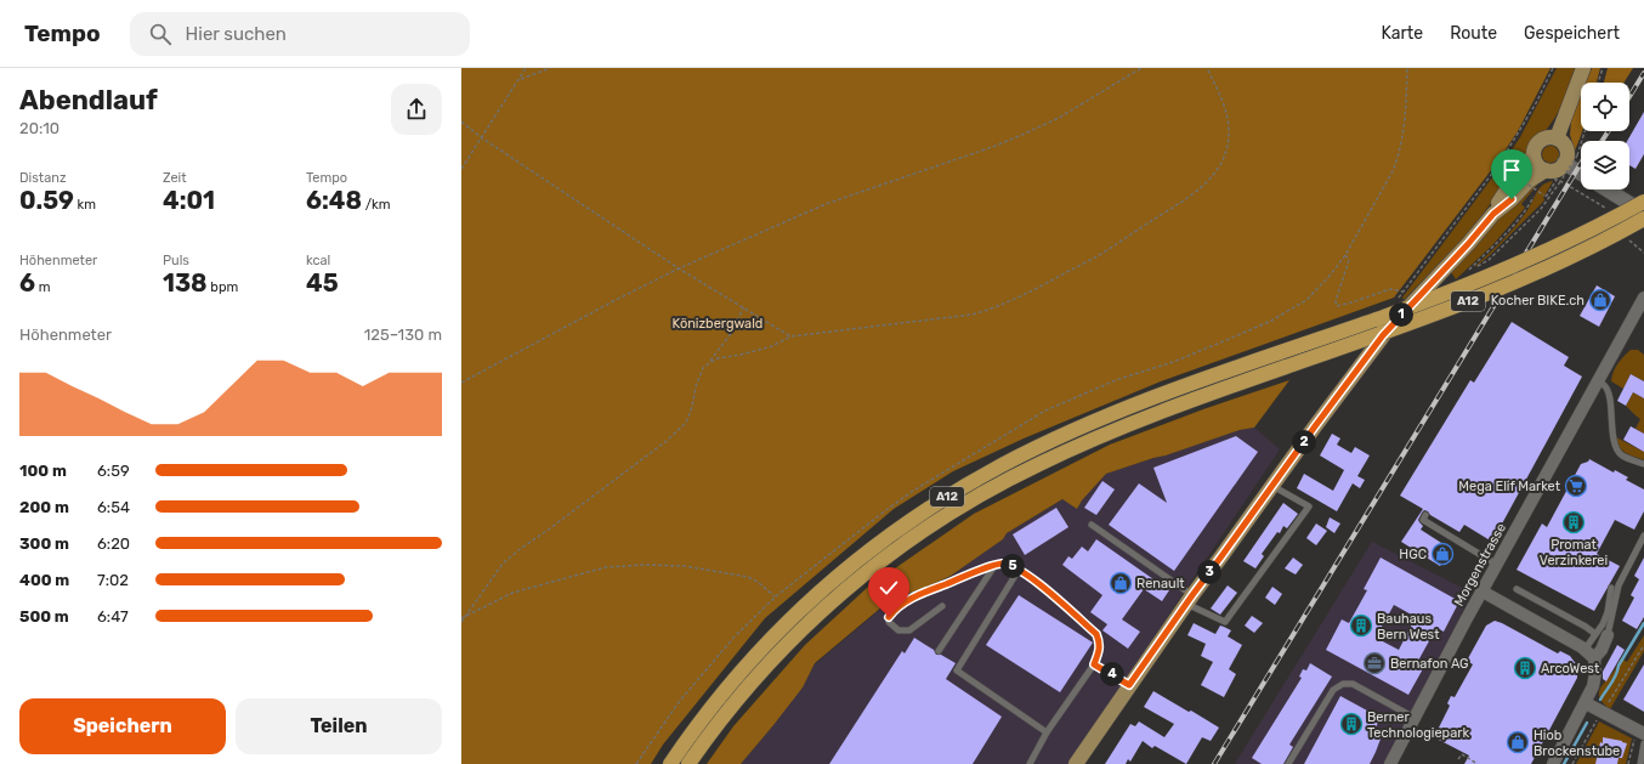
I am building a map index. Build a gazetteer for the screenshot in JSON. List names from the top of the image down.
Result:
{
  "streets": {
    "highway": ["A12"],
    "street": ["Morgenstrasse"]
  },
  "parks": ["Könizbergwald"],
  "places": {
    "shop": [
      "Kocher BIKE.ch",
      "HGC",
      "Renault",
      "Hiob Brockenstube"
    ],
    "supermarket": ["Mega Elif Market"],
    "building": [
      "Promat Verzinkerei",
      "Bauhaus Bern West",
      "ArcoWest",
      "Berner Technologiepark"
    ],
    "office": ["Bernafon AG"]
  },
  "page": {
    "header": "Tempo",
    "search": "Hier suchen",
    "nav": ["Karte", "Route", "Gespeichert"],
    "heading": ["Abendlauf", "20:10"],
    "stats": [
      ["Distanz", "0.59 km"],
      ["Zeit", "4:01"],
      ["Tempo", "6:48 /km"],
      ["Höhenmeter", "6 m"],
      ["Puls", "138 bpm"],
      ["kcal", "45"]
    ],
    "pins": [
      "1",
      "2",
      "5",
      "3",
      "4"
    ],
    "chart": ["Höhenmeter", "125–130 m"],
    "list": [
      {
        "name": "100 m",
        "note": "6:59"
      },
      {
        "name": "200 m",
        "note": "6:54"
      },
      {
        "name": "300 m",
        "note": "6:20"
      },
      {
        "name": "400 m",
        "note": "7:02"
      },
      {
        "name": "500 m",
        "note": "6:47"
      }
    ],
    "buttons": ["Speichern", "Teilen"]
  }
}
